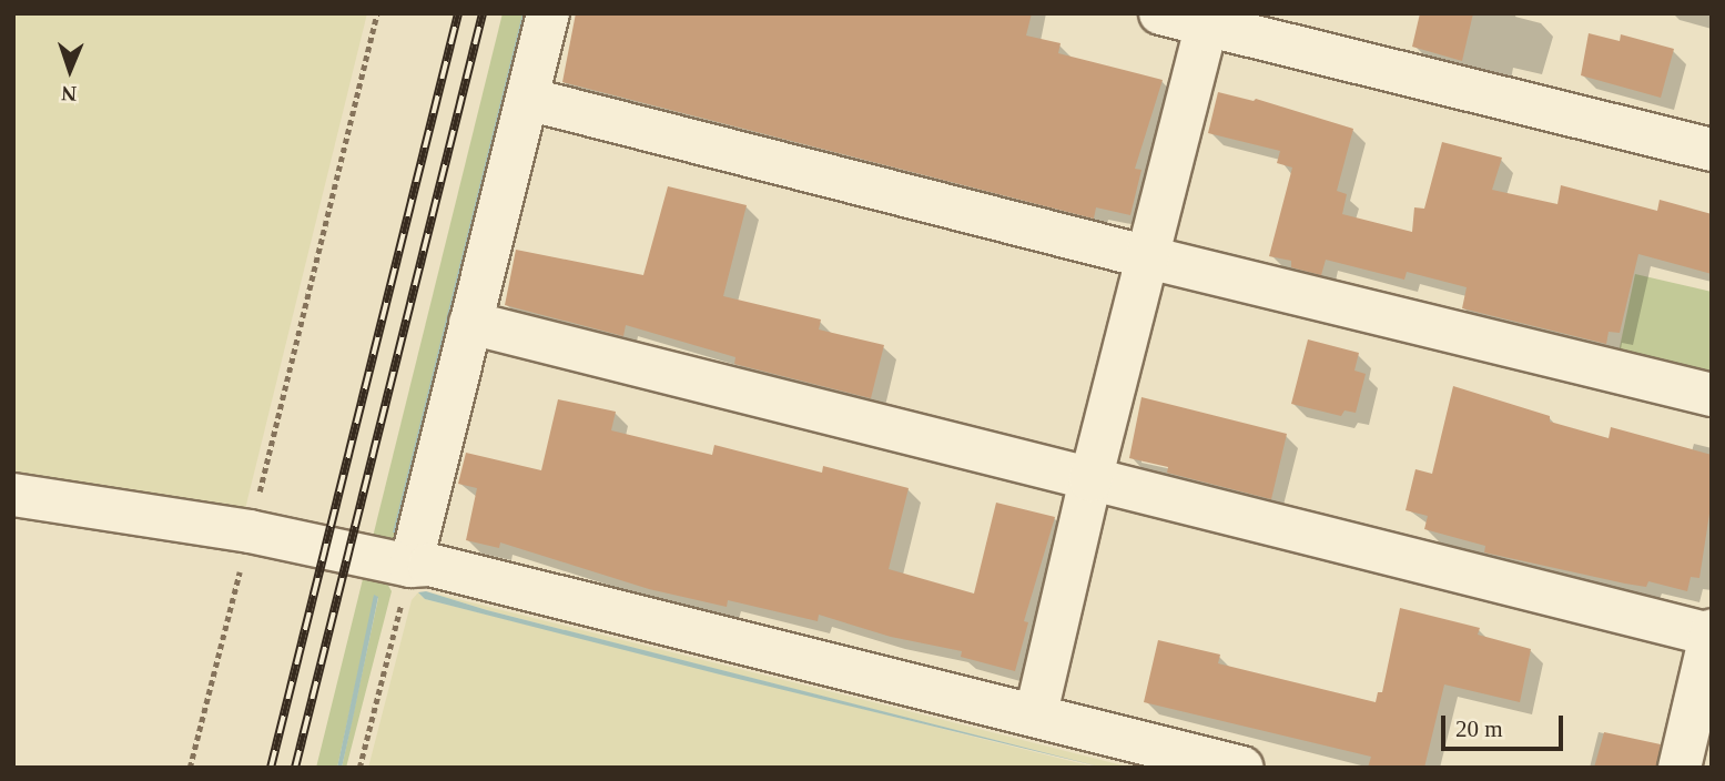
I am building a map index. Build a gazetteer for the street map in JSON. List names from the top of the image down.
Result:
{
  "scale_bar": "20 m",
  "north": "bottom"
}
